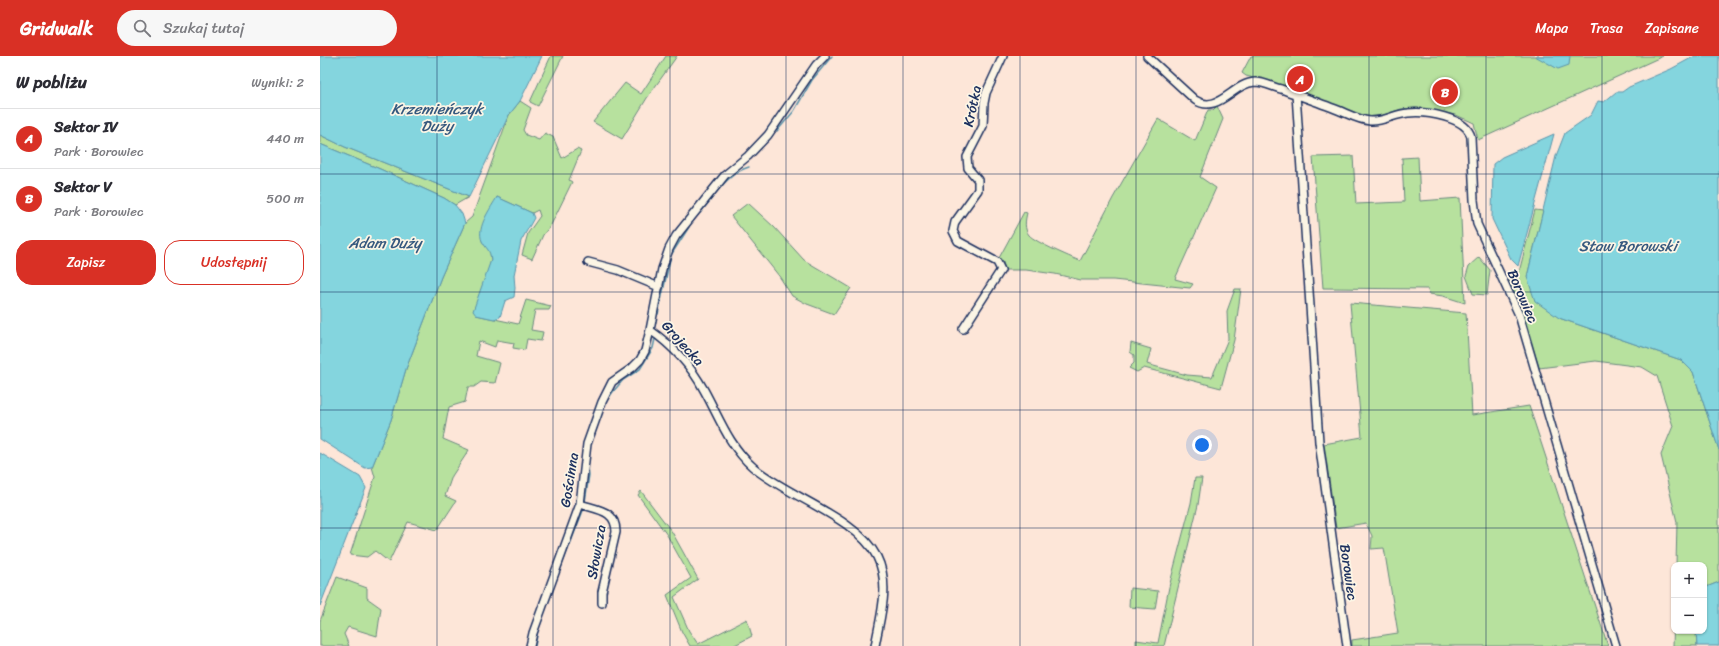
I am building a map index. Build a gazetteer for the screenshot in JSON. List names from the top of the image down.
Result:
{
  "streets": {
    "street": [
      "Krótka",
      "Borowiec",
      "Grojecka",
      "Gościnna",
      "Słowicza"
    ]
  },
  "crossings": [
    ["Grojecka", "Gościnna"],
    ["Gościnna", "Słowicza"]
  ],
  "water": ["Krzemieńczyk Duży", "Adam Duży", "Staw Borowski"],
  "page": {
    "header": "Gridwalk",
    "search": "Szukaj tutaj",
    "nav": ["Mapa", "Trasa", "Zapisane"],
    "heading": ["W pobliżu", "Wyniki: 2"],
    "pins": ["A", "B"],
    "list": [
      {
        "mark": "A",
        "name": "Sektor IV",
        "note": "Park · Borowiec",
        "value": "440 m"
      },
      {
        "mark": "B",
        "name": "Sektor V",
        "note": "Park · Borowiec",
        "value": "500 m"
      }
    ],
    "buttons": ["Zapisz", "Udostępnij"],
    "map_buttons": ["+", "−"]
  }
}
